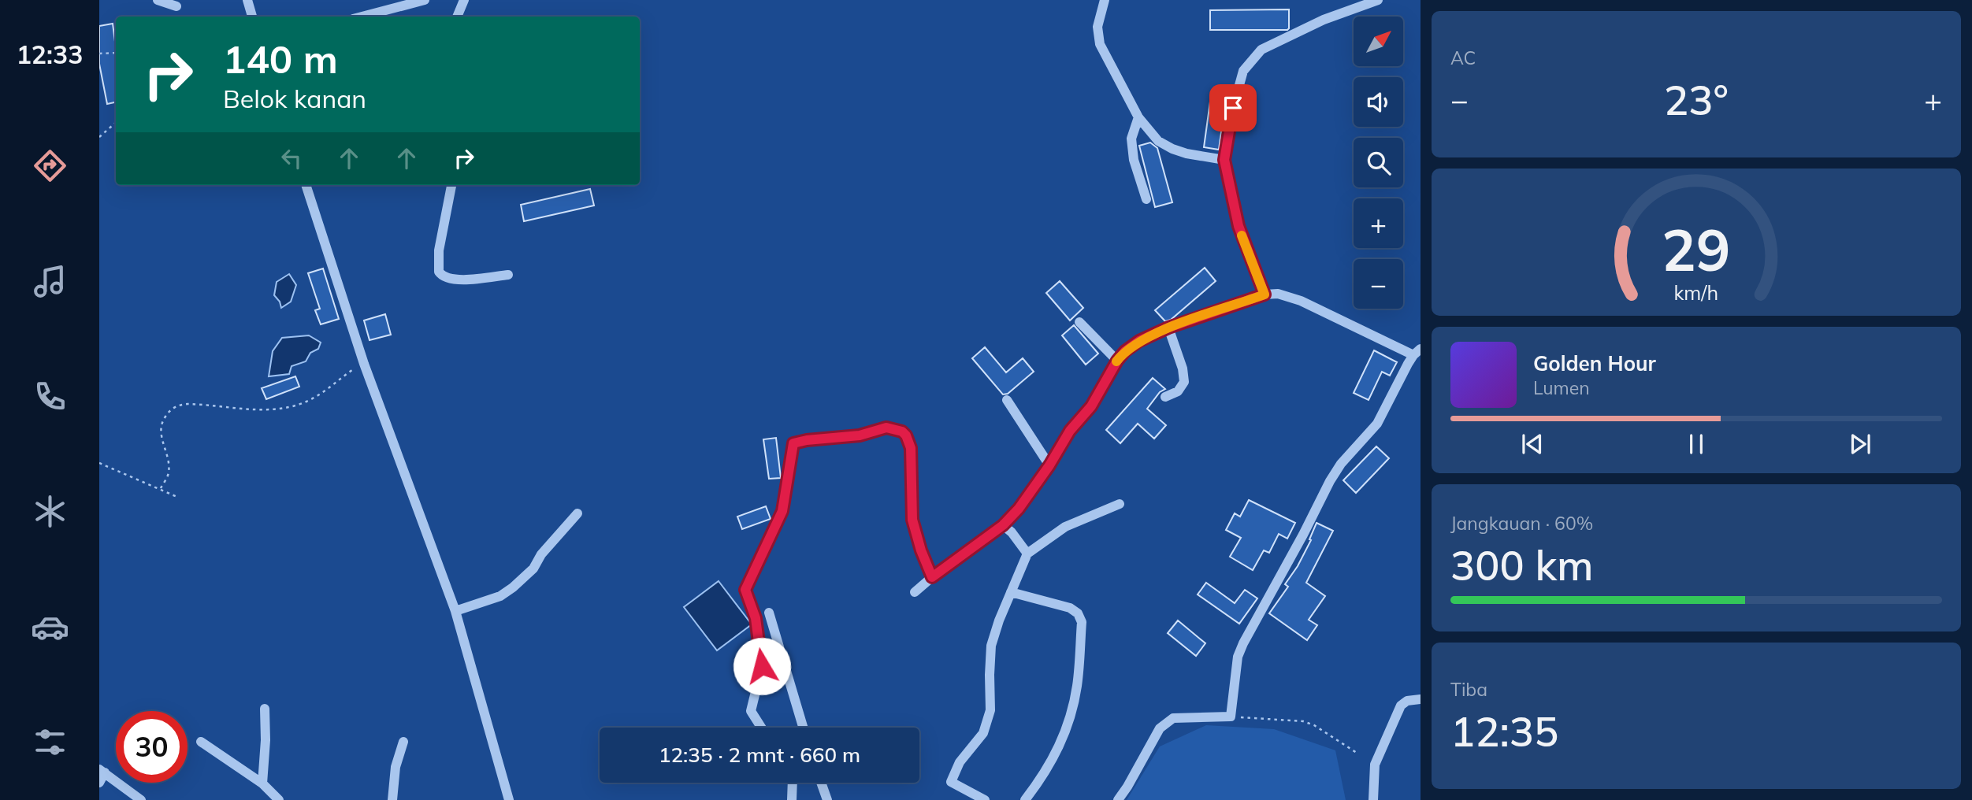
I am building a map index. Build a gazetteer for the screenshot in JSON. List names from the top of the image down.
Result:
{
  "north": "top right",
  "page": {
    "tabs": "12:33",
    "tile": [
      "AC",
      ["Jangkauan · 60%", "300 km"],
      ["Tiba", "12:35"]
    ],
    "map_buttons": ["+", "−"],
    "turn": ["140 m", "Belok kanan"],
    "heat": ["−", "23°", "+"],
    "song": ["Golden Hour", "Lumen"],
    "limit": "30",
    "trip": "12:35 · 2 mnt · 660 m",
    "gauge": ["29", "km/h"]
  }
}
